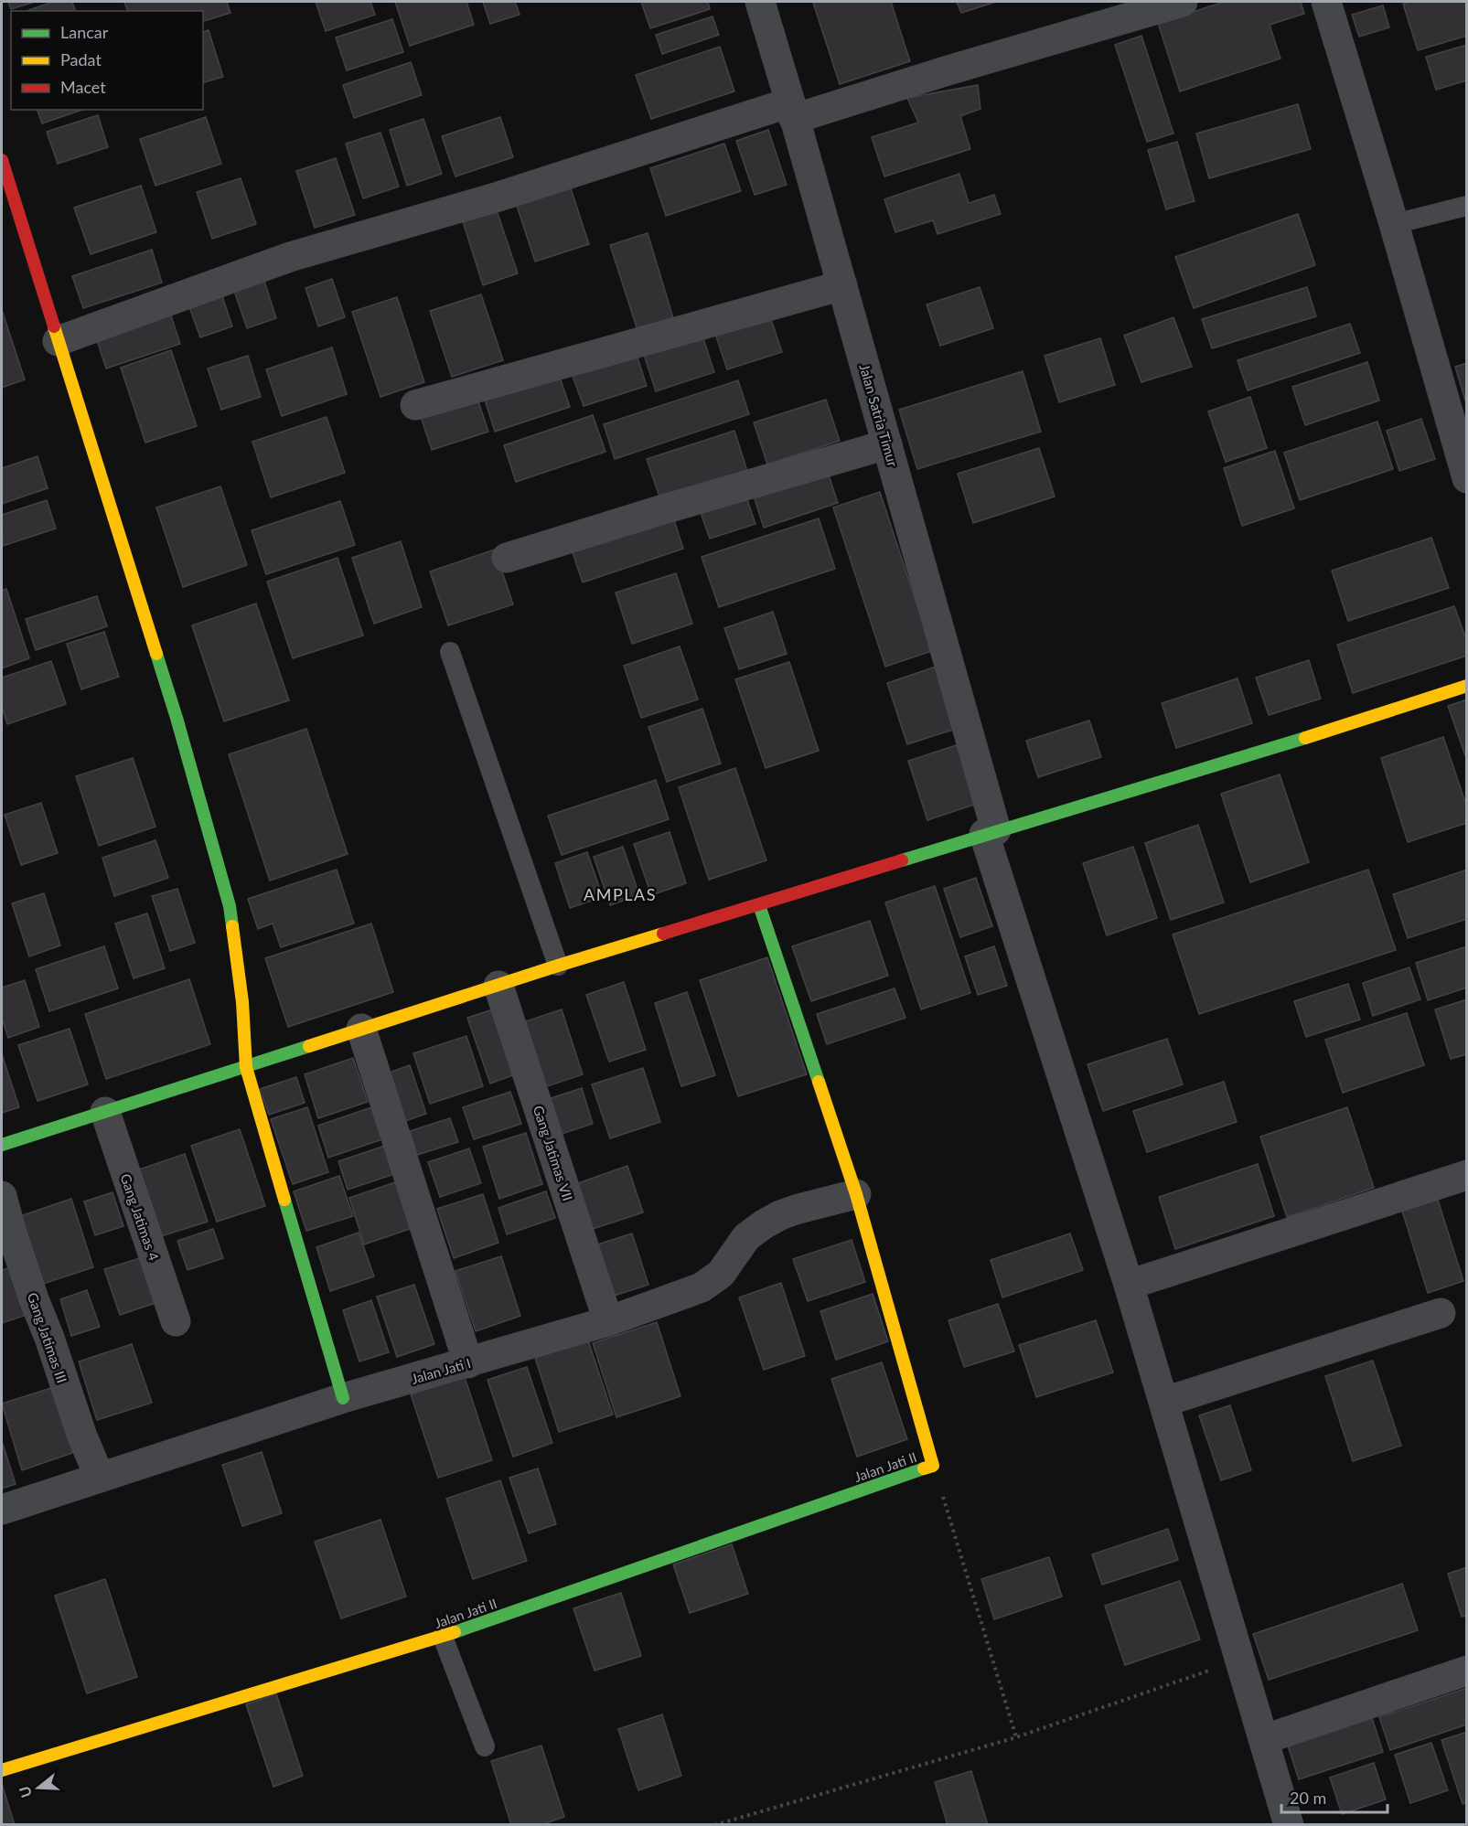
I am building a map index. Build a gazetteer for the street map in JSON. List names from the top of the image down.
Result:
{
  "streets": {
    "street": [
      "Jalan Satria Timur",
      "Gang Jatimas VII",
      "Gang Jatimas 4",
      "Gang Jatimas III",
      "Jalan Jati I",
      "Jalan Jati II"
    ]
  },
  "crossings": [
    ["Gang Jatimas VII", "Jalan Jati I"],
    ["Gang Jatimas III", "Jalan Jati I"]
  ],
  "districts": ["AMPLAS"],
  "legend": ["Lancar", "Padat", "Macet"],
  "scale_bar": "20 m",
  "north": "left"
}
